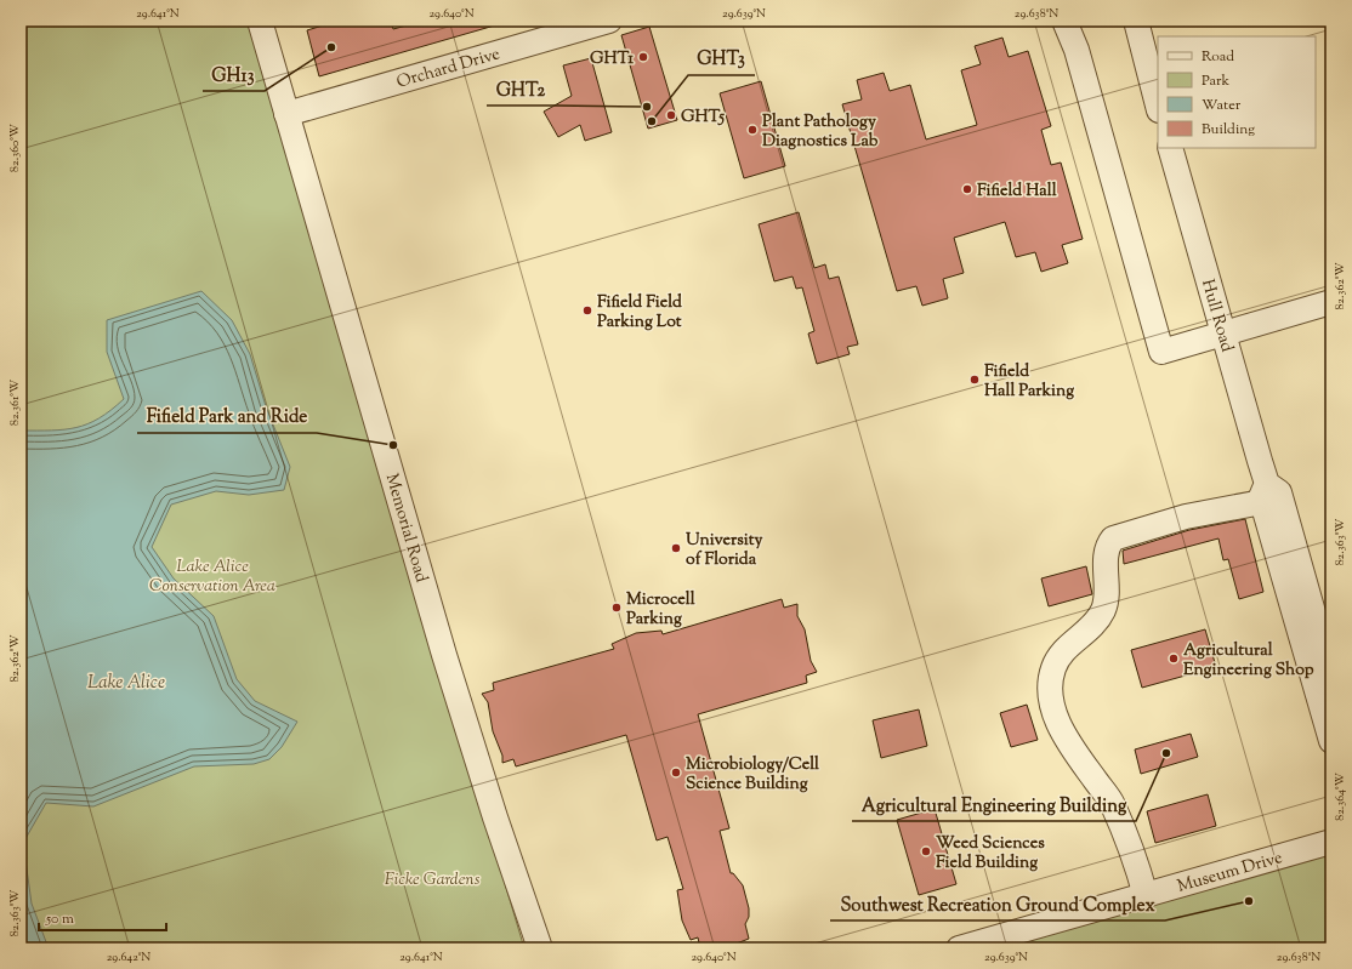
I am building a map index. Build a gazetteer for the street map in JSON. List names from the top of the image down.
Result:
{
  "streets": {
    "street": [
      "Orchard Drive",
      "Hull Road",
      "Memorial Road",
      "Museum Drive"
    ]
  },
  "crossings": [
    ["Orchard Drive", "Memorial Road"]
  ],
  "water": ["Lake Alice"],
  "parks": ["Lake Alice Conservation Area", "Ficke Gardens"],
  "places": [
    "GH13",
    "GHT1",
    "GHT2",
    "GHT5",
    "GHT3",
    "Plant Pathology Diagnostics Lab",
    "Fifield Hall",
    "Fifield Field Parking Lot",
    "Fifield Hall Parking",
    "Fifield Park and Ride",
    "University of Florida",
    "Microcell Parking",
    "Agricultural Engineering Shop",
    "Agricultural Engineering Building",
    "Microbiology/Cell Science Building",
    "Weed Sciences Field Building",
    "Southwest Recreation Ground Complex"
  ],
  "legend": [
    "Road",
    "Park",
    "Water",
    "Building"
  ],
  "scale_bar": "50 m",
  "coordinates": [
    "29.641°N",
    "29.640°N",
    "29.639°N",
    "29.638°N",
    "82.360°W",
    "82.362°W",
    "82.361°W",
    "82.363°W",
    "82.364°W",
    "29.642°N"
  ]
}
